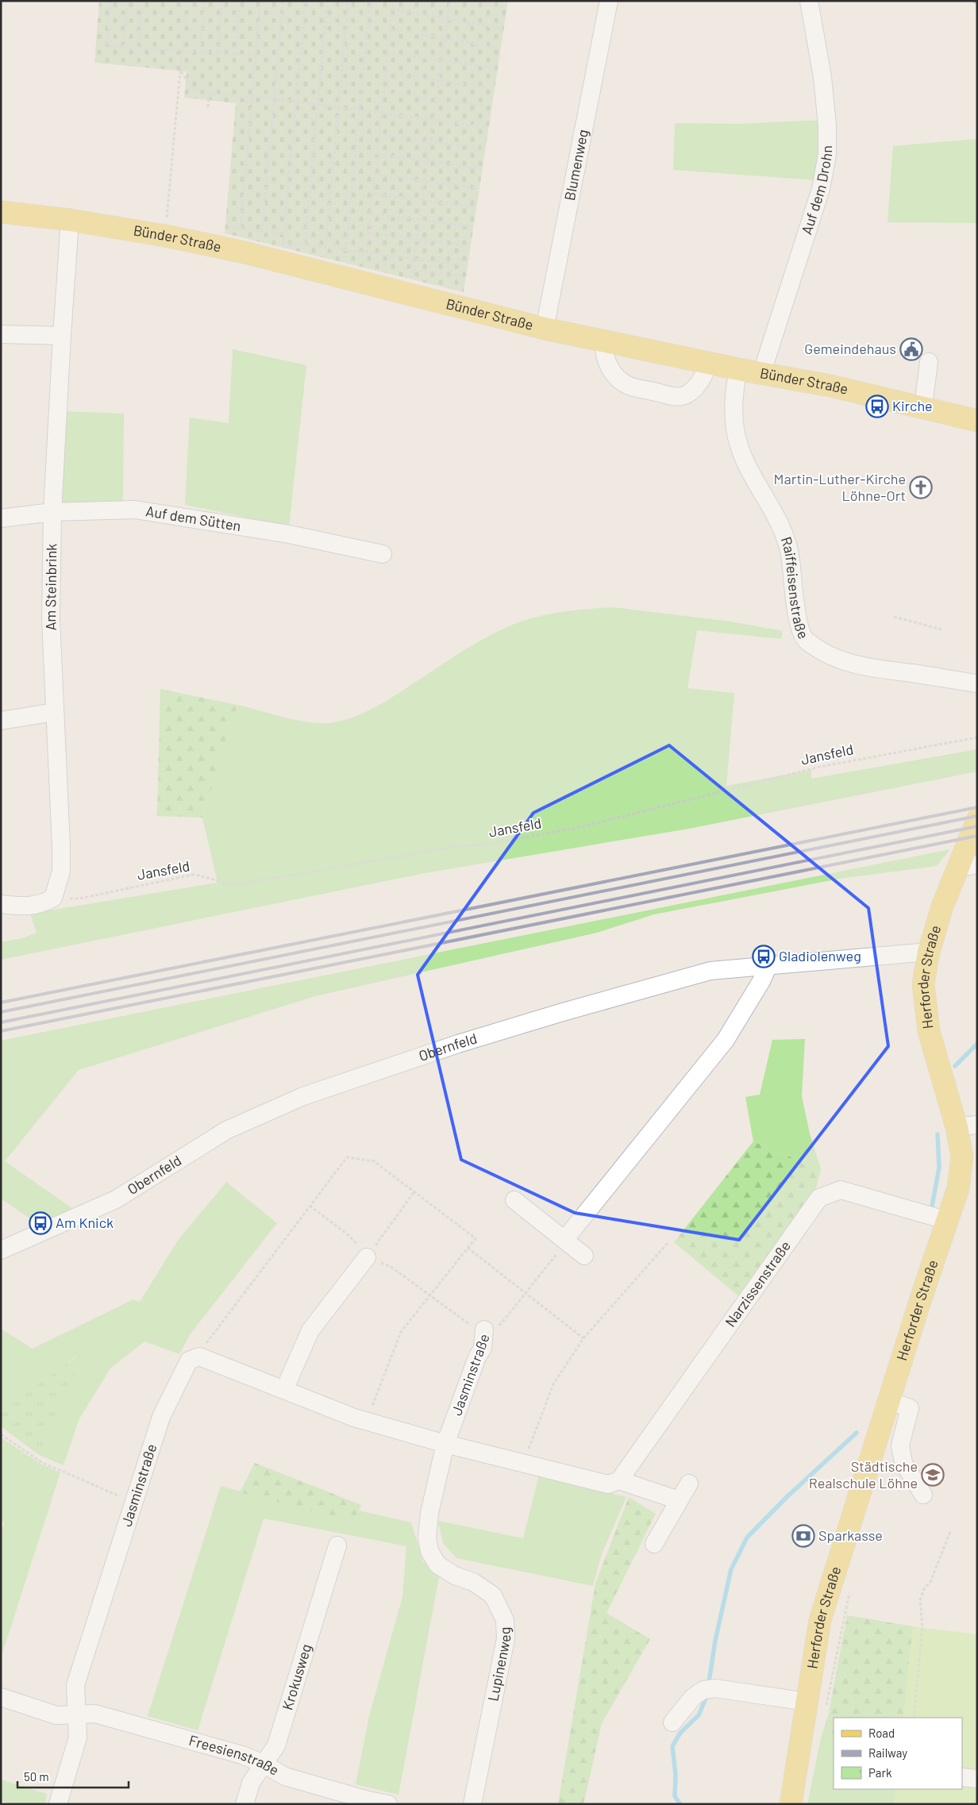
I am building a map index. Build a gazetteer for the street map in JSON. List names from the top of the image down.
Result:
{
  "streets": {
    "main road": ["Bünder Straße", "Herforder Straße"],
    "street": [
      "Blumenweg",
      "Auf dem Drohn",
      "Auf dem Sütten",
      "Am Steinbrink",
      "Raiffeisenstraße",
      "Obernfeld",
      "Narzissenstraße",
      "Jasminstraße",
      "Lupinenweg",
      "Krokusweg",
      "Freesienstraße"
    ],
    "path": ["Jansfeld"]
  },
  "crossings": [
    ["Blumenweg", "Bünder Straße"],
    ["Auf dem Drohn", "Bünder Straße"],
    ["Bünder Straße", "Am Steinbrink"],
    ["Bünder Straße", "Raiffeisenstraße"],
    ["Auf dem Sütten", "Am Steinbrink"],
    ["Am Steinbrink", "Jansfeld"],
    ["Herforder Straße", "Obernfeld"],
    ["Herforder Straße", "Narzissenstraße"],
    ["Narzissenstraße", "Jasminstraße"],
    ["Jasminstraße", "Lupinenweg"],
    ["Jasminstraße", "Freesienstraße"],
    ["Krokusweg", "Freesienstraße"]
  ],
  "places": {
    "public building": ["Gemeindehaus"],
    "bus stop": ["Kirche", "Gladiolenweg", "Am Knick"],
    "church": ["Martin-Luther-Kirche Löhne-Ort"],
    "school or university": ["Städtische Realschule Löhne"],
    "bank": ["Sparkasse"]
  },
  "legend": ["Road", "Railway", "Park"],
  "scale_bar": "50 m"
}
